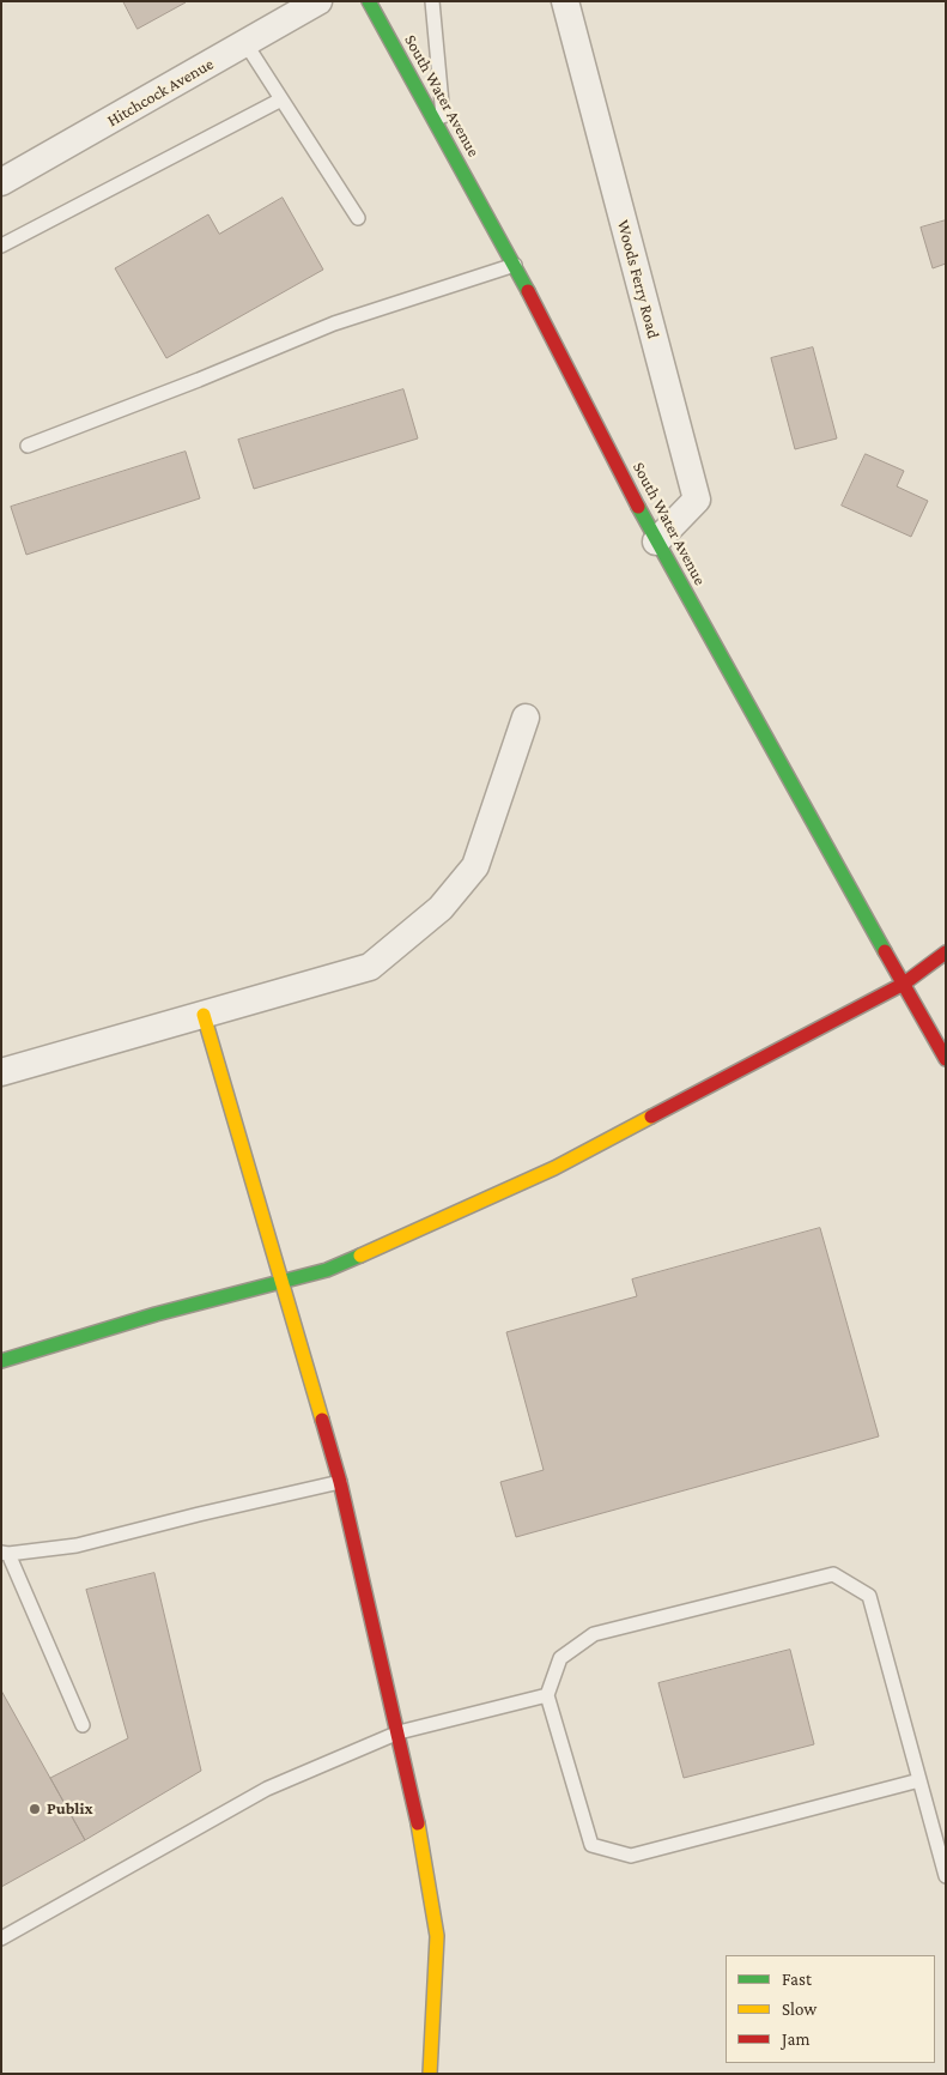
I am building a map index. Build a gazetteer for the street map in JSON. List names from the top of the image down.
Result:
{
  "streets": {
    "street": ["Hitchcock Avenue", "South Water Avenue", "Woods Ferry Road"]
  },
  "crossings": [
    ["South Water Avenue", "Woods Ferry Road"]
  ],
  "places": ["Publix"],
  "legend": ["Fast", "Slow", "Jam"]
}
